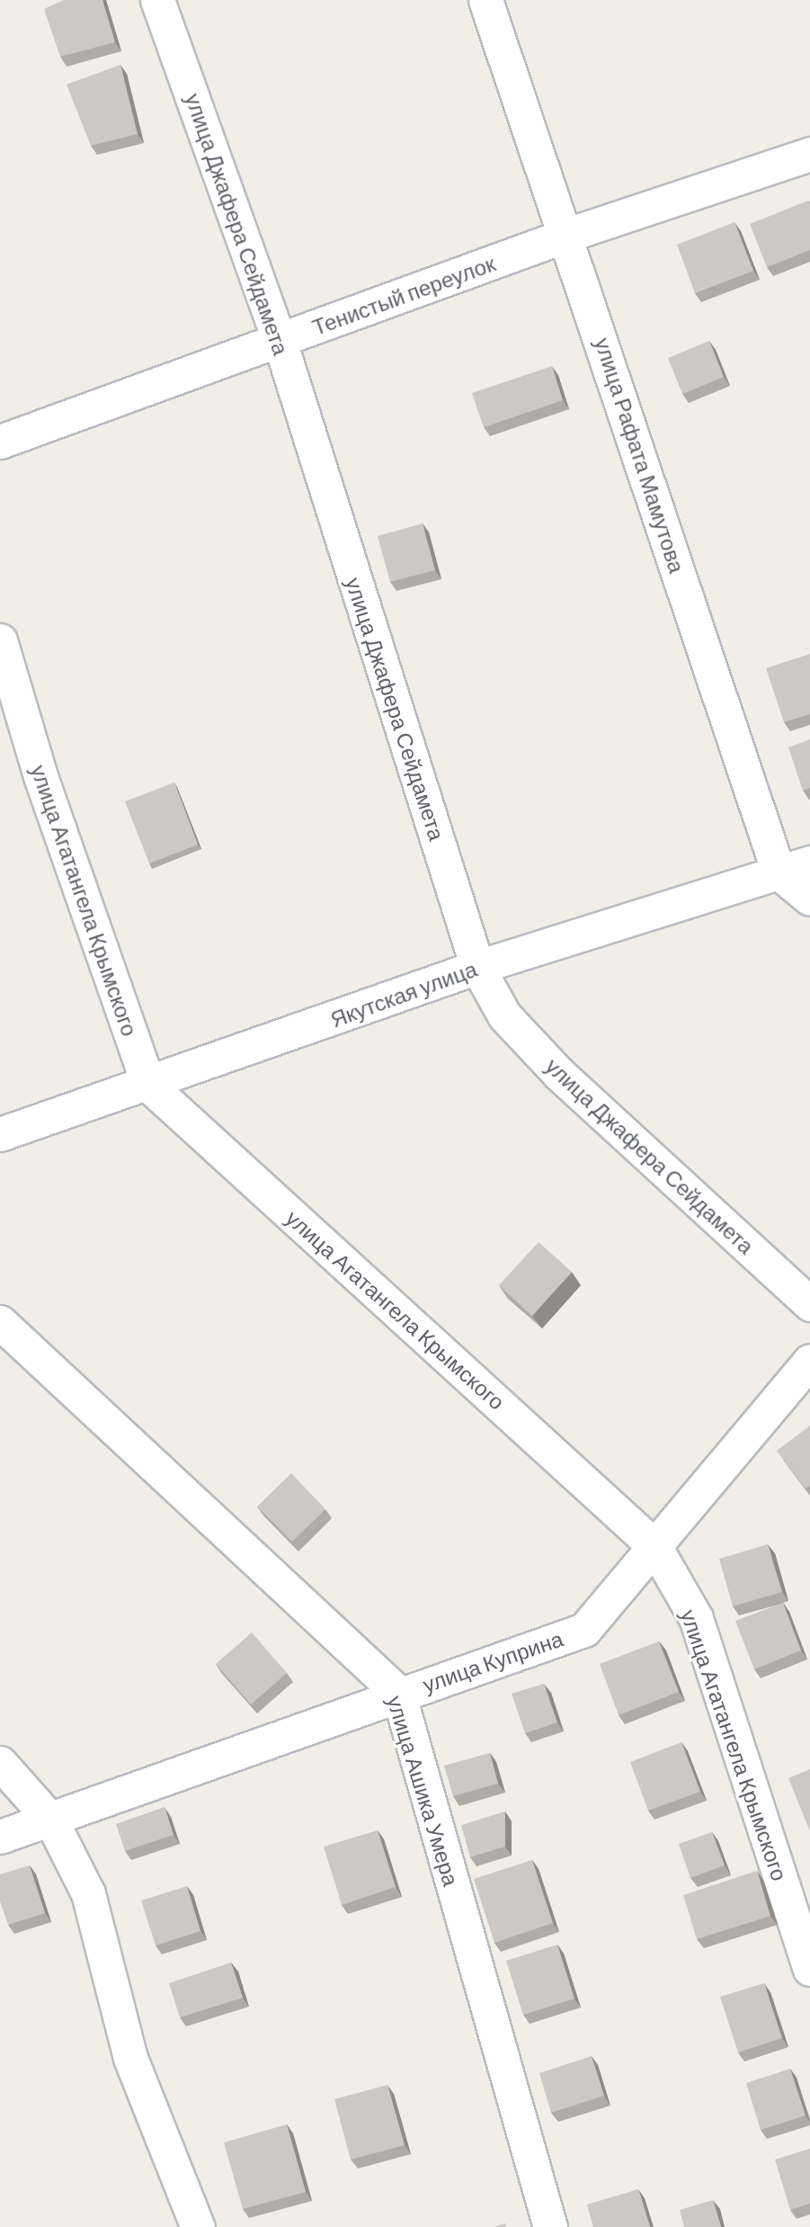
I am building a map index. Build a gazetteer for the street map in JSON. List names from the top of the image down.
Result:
{
  "streets": {
    "street": [
      "улица Джафера Сейдамета",
      "Тенистый переулок",
      "улица Рафата Мамутова",
      "улица Агатангела Крымского",
      "Якутская улица",
      "улица Куприна",
      "улица Ашика Умера"
    ]
  },
  "crossings": [
    ["улица Джафера Сейдамета", "Тенистый переулок"],
    ["улица Джафера Сейдамета", "Якутская улица"],
    ["Тенистый переулок", "улица Рафата Мамутова"],
    ["улица Рафата Мамутова", "Якутская улица"],
    ["улица Агатангела Крымского", "Якутская улица"],
    ["улица Агатангела Крымского", "улица Куприна"],
    ["улица Куприна", "улица Ашика Умера"]
  ]
}
